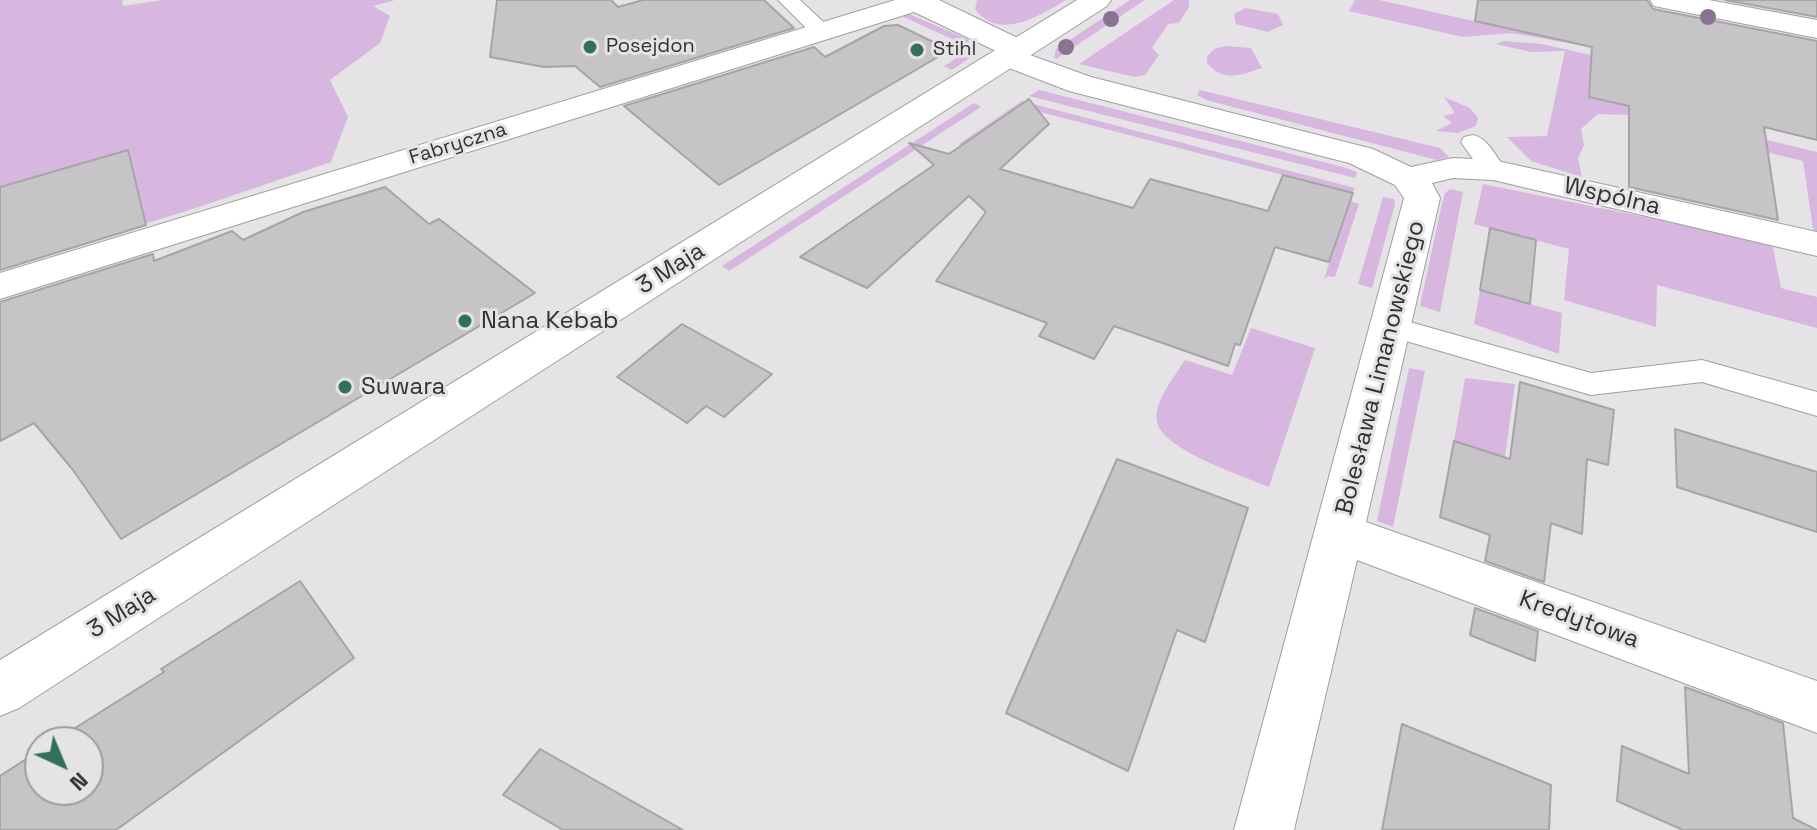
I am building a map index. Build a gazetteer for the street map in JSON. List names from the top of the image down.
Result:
{
  "streets": {
    "street": [
      "Fabryczna",
      "Wspólna",
      "3 Maja",
      "Bolesława Limanowskiego",
      "Kredytowa"
    ]
  },
  "crossings": [
    ["Fabryczna", "3 Maja"],
    ["Wspólna", "Bolesława Limanowskiego"],
    ["Bolesława Limanowskiego", "Kredytowa"]
  ],
  "places": [
    "Posejdon",
    "Stihl",
    "Nana Kebab",
    "Suwara"
  ],
  "north": "bottom right"
}
